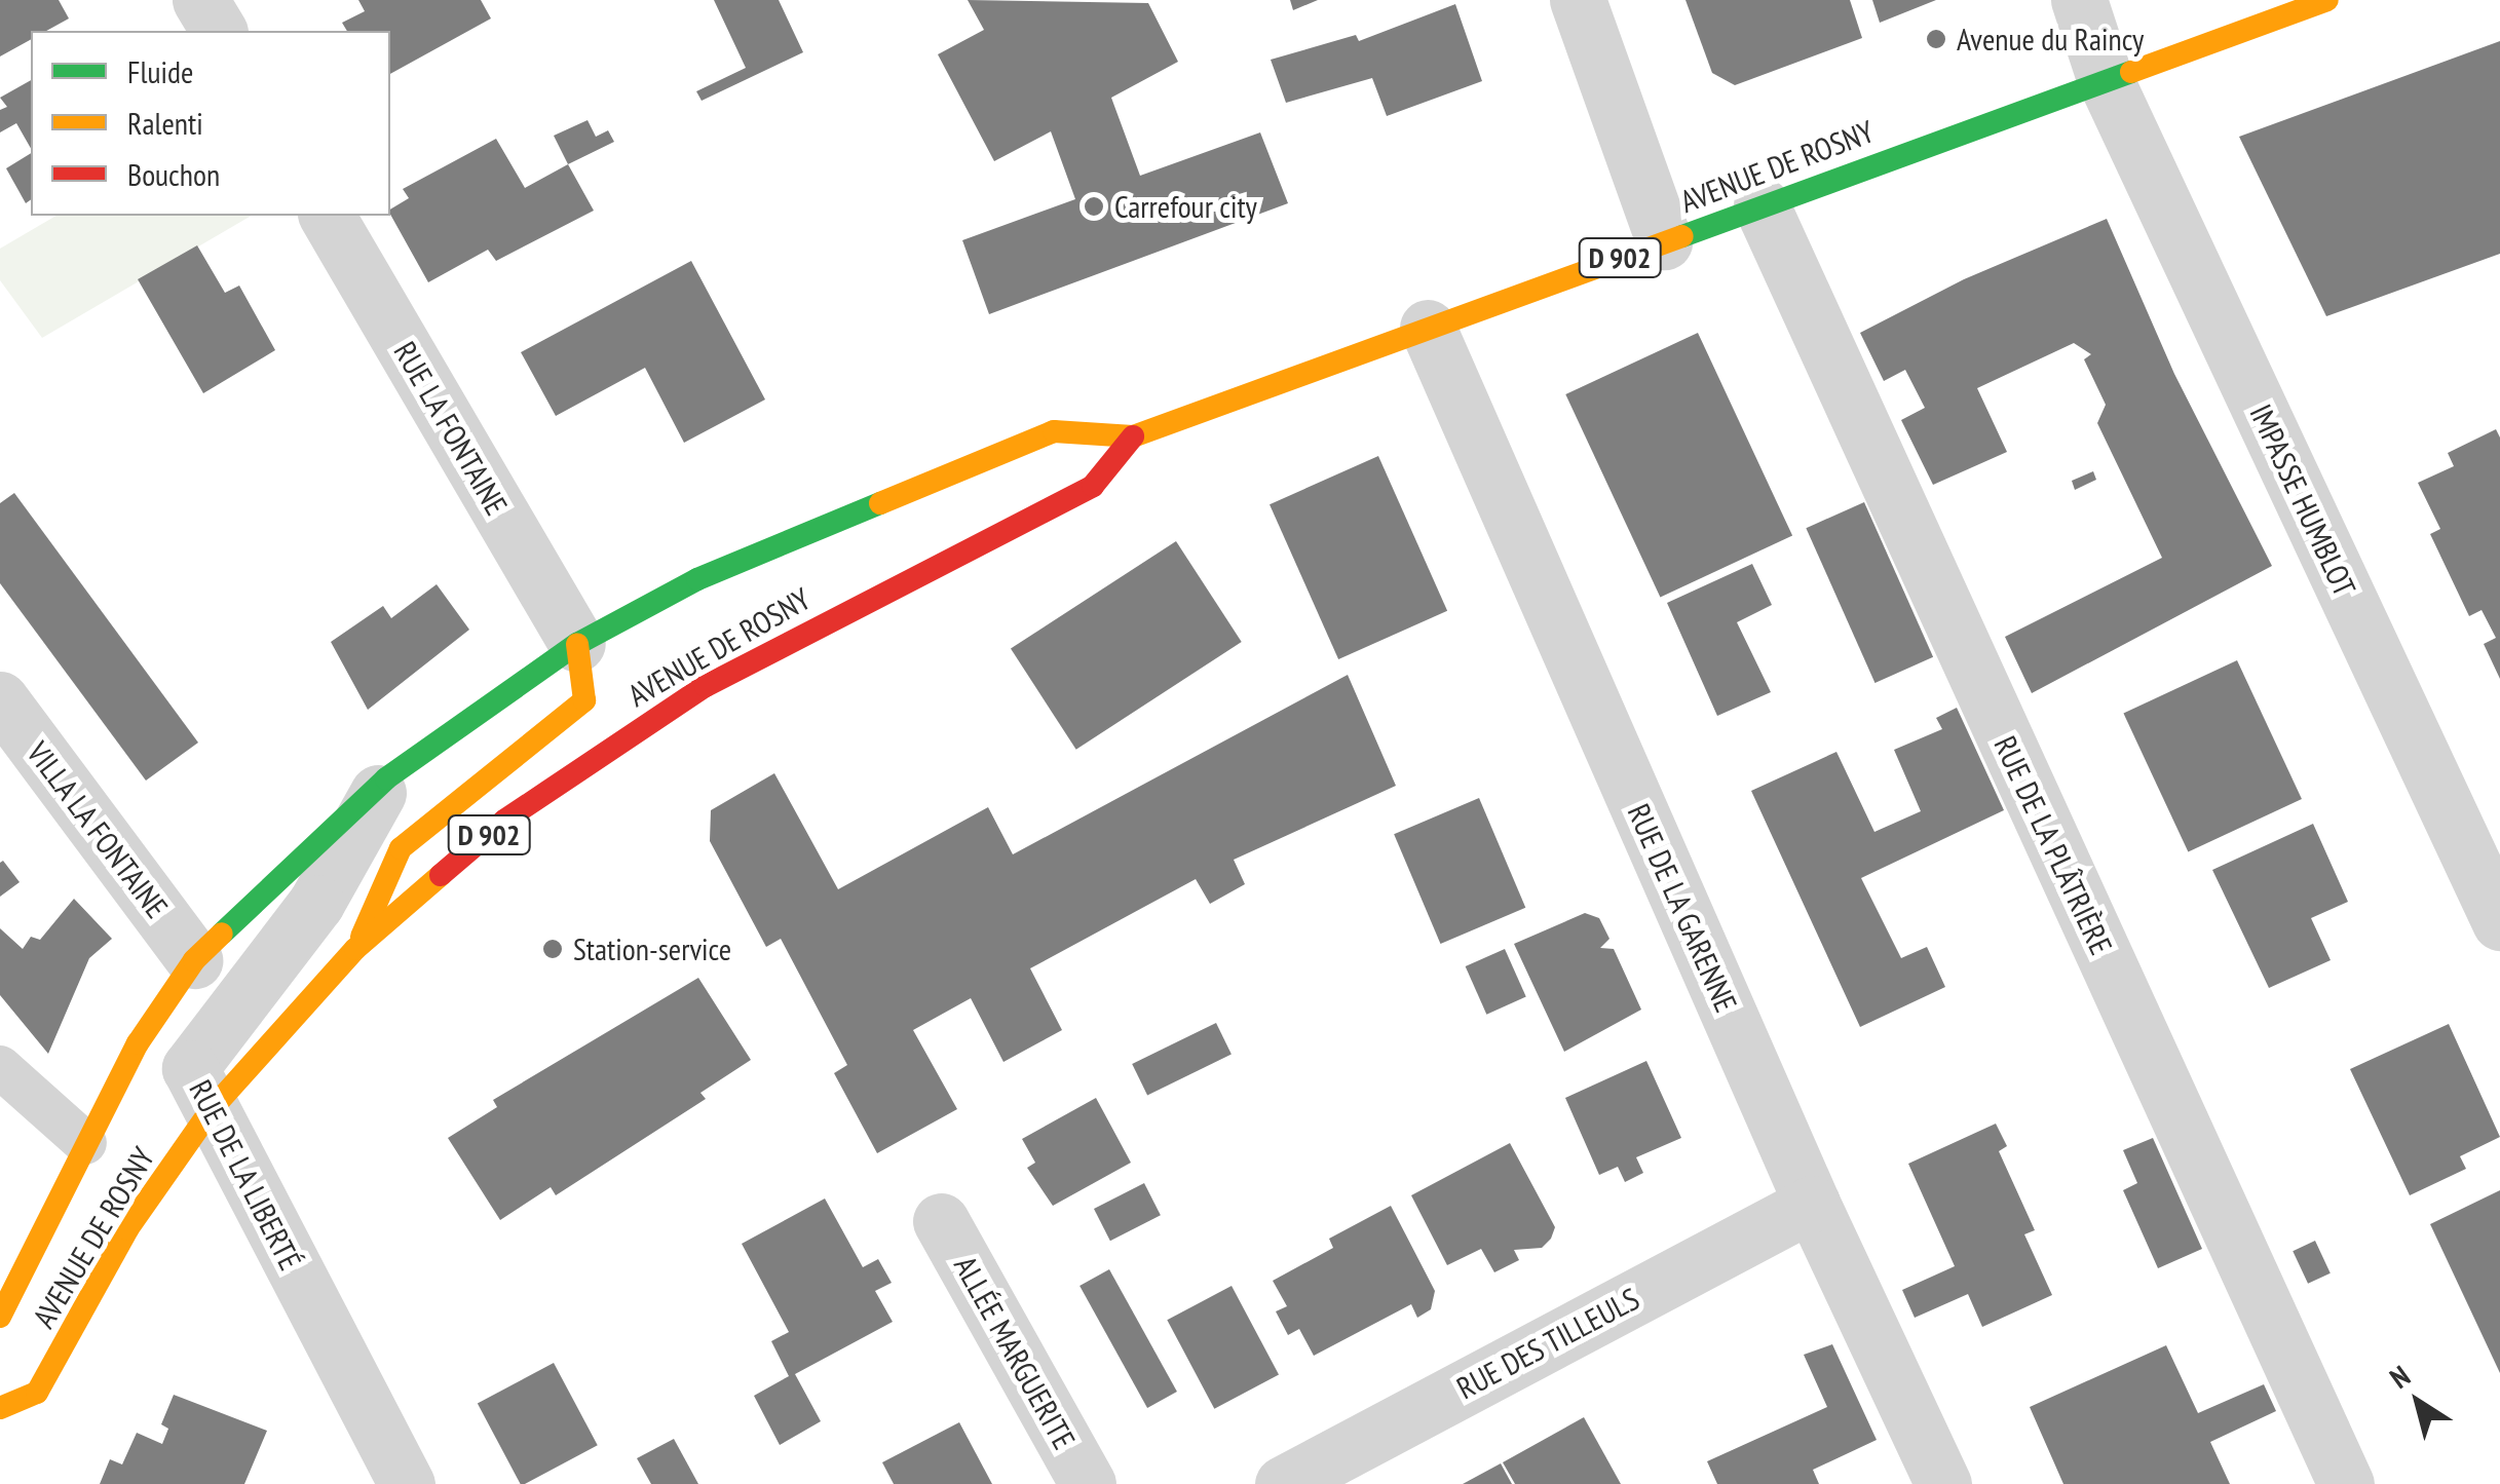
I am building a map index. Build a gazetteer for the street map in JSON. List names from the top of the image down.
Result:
{
  "streets": {
    "main road": ["AVENUE DE ROSNY", "D 902"],
    "street": [
      "RUE LA FONTAINE",
      "IMPASSE HUMBLOT",
      "VILLA LA FONTAINE",
      "RUE DE LA PLÂTRIÈRE",
      "RUE DE LA GARENNE",
      "RUE DE LA LIBERTÉ",
      "RUE DES TILLEULS",
      "ALLÉE MARGUERITE"
    ]
  },
  "crossings": [
    ["AVENUE DE ROSNY", "RUE LA FONTAINE"],
    ["AVENUE DE ROSNY", "IMPASSE HUMBLOT"],
    ["AVENUE DE ROSNY", "VILLA LA FONTAINE"],
    ["AVENUE DE ROSNY", "RUE DE LA PLÂTRIÈRE"],
    ["AVENUE DE ROSNY", "RUE DE LA GARENNE"],
    ["AVENUE DE ROSNY", "RUE DE LA LIBERTÉ"],
    ["RUE DE LA GARENNE", "RUE DES TILLEULS"]
  ],
  "places": ["Avenue du Raincy", "Carrefour city", "Station-service"],
  "legend": ["Fluide", "Ralenti", "Bouchon"],
  "north": "top left"
}
